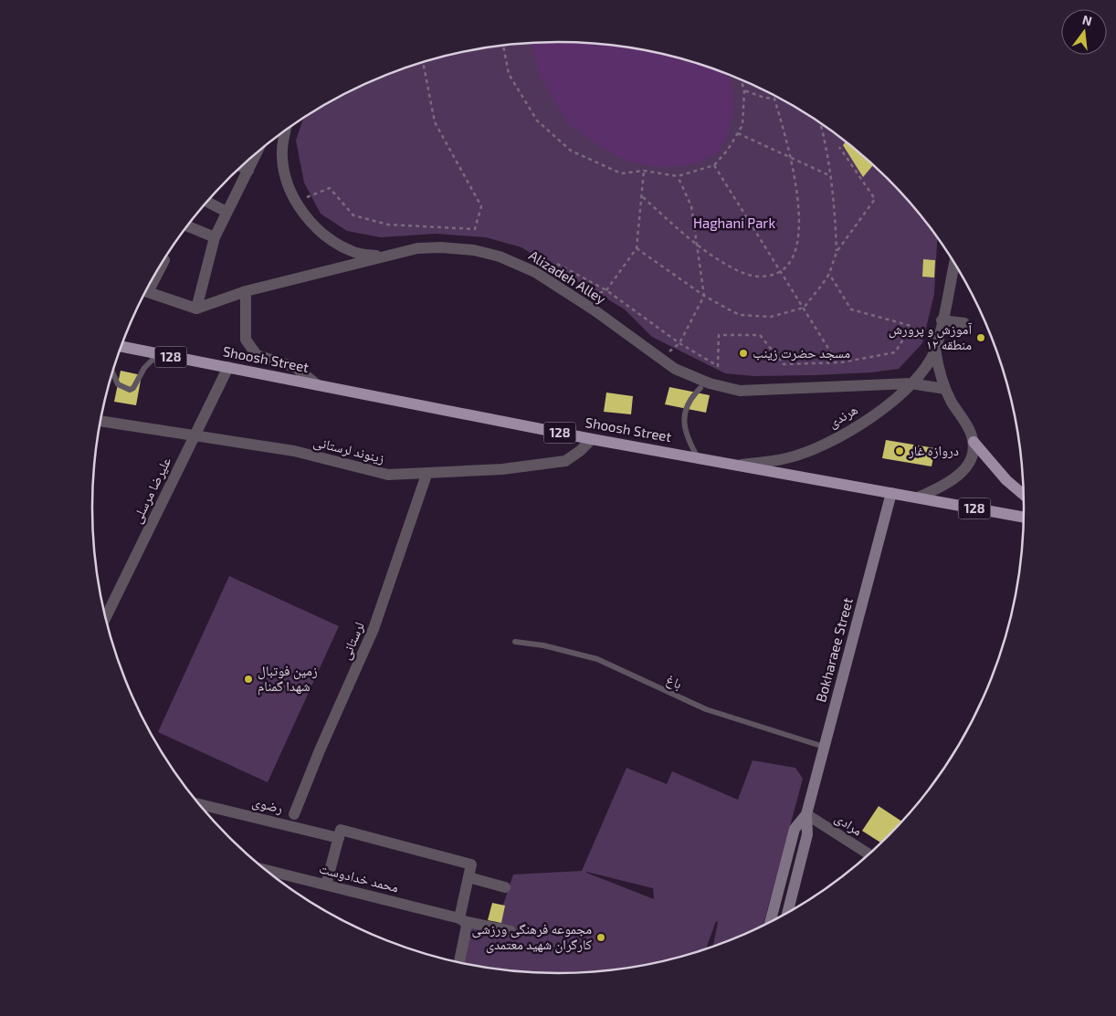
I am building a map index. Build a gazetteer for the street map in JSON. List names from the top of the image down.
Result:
{
  "streets": {
    "main road": ["128", "Shoosh Street", "Bokharaee Street"],
    "street": [
      "Alizadeh Alley",
      "هرندی",
      "زینوند لرستانی",
      "علیرضا مرسلی",
      "لرستانی",
      "رضوی",
      "مرادی",
      "محمد خدادوست"
    ],
    "lane": ["باغ"]
  },
  "crossings": [
    ["Alizadeh Alley", "هرندی"],
    ["Shoosh Street", "هرندی"],
    ["Shoosh Street", "زینوند لرستانی"],
    ["Shoosh Street", "علیرضا مرسلی"],
    ["Shoosh Street", "Bokharaee Street"],
    ["زینوند لرستانی", "علیرضا مرسلی"],
    ["زینوند لرستانی", "لرستانی"],
    ["Bokharaee Street", "باغ"],
    ["Bokharaee Street", "مرادی"]
  ],
  "parks": ["Haghani Park"],
  "places": [
    "آموزش و پرورش منطقه ۱۲",
    "مسجد حضرت زینب",
    "دروازه غار",
    "زمین فوتبال شهدا گمنام",
    "مجموعه فرهنگی ورزشی کارگران شهید معتمدی"
  ],
  "north": "top"
}
